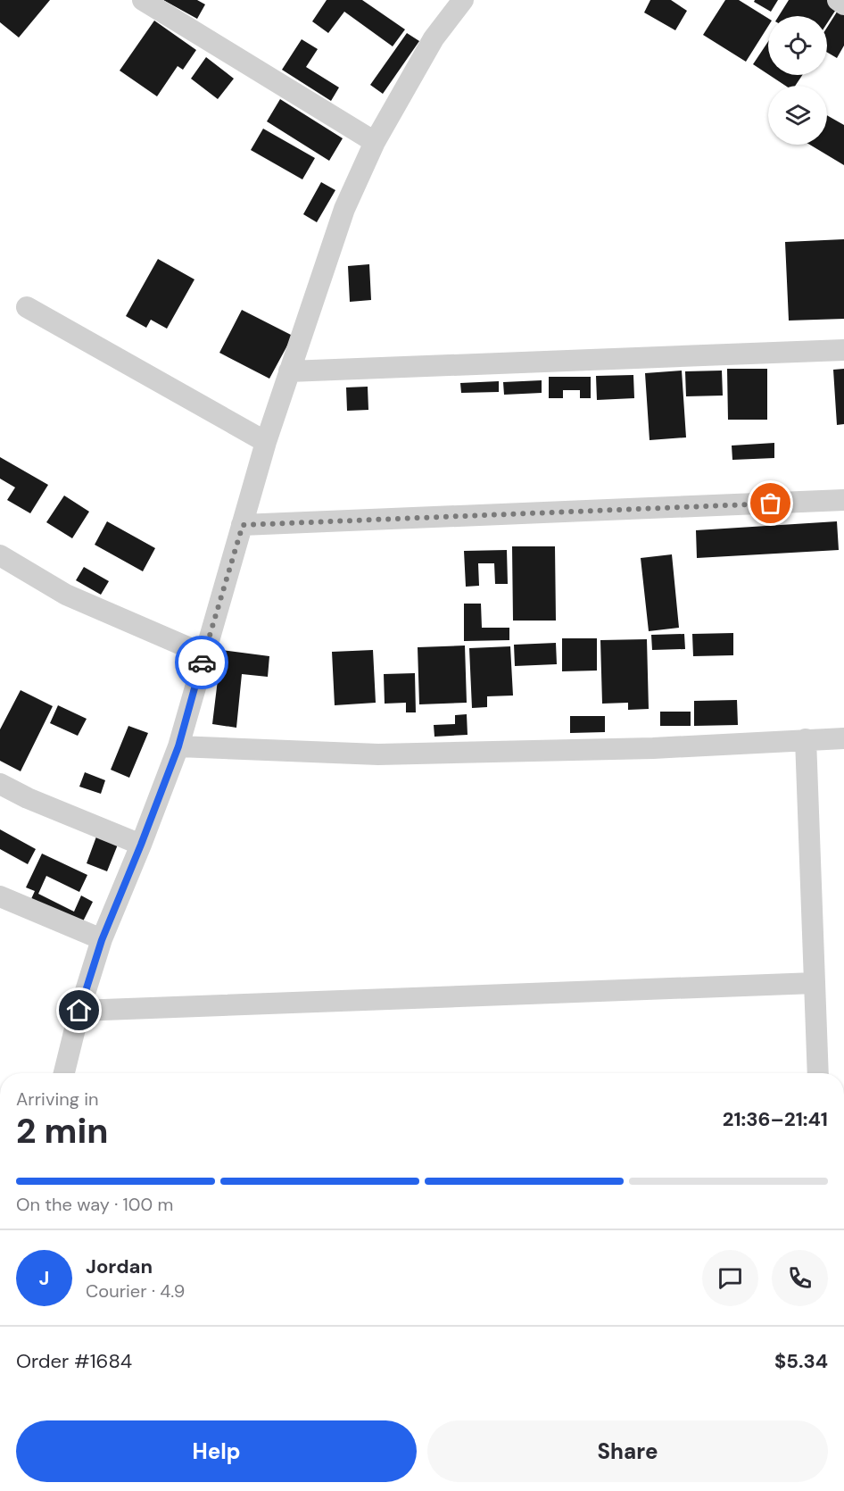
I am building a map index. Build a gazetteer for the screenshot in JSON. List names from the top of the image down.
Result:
{
  "page": {
    "heading": ["2 min", "Arriving in", "21:36–21:41"],
    "panel": [
      "Jordan",
      "Courier · 4.9",
      "Order #1684",
      "$5.34"
    ],
    "bar": "On the way · 100 m",
    "round": "J",
    "buttons": ["Help", "Share"]
  }
}
